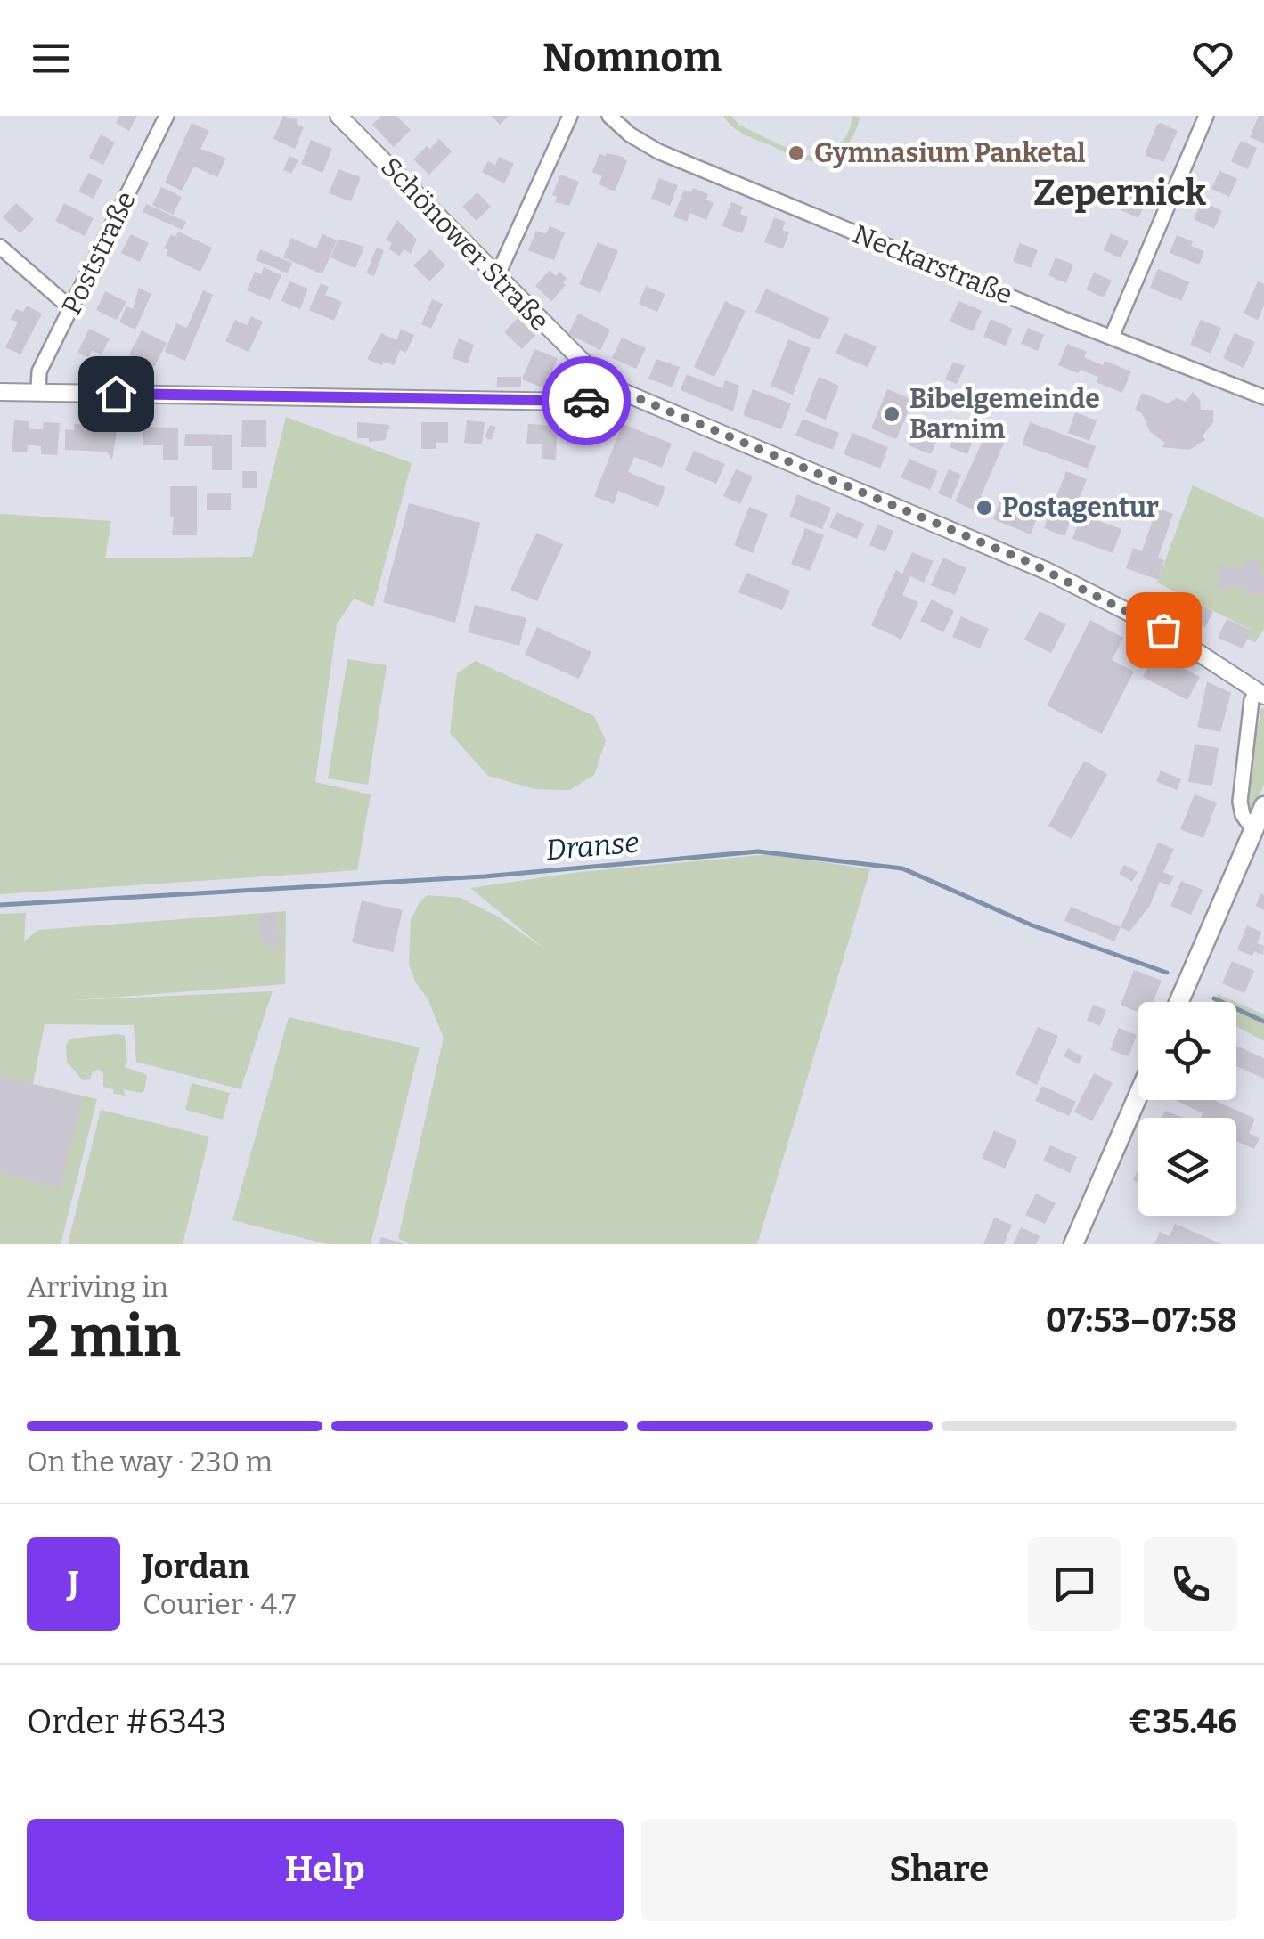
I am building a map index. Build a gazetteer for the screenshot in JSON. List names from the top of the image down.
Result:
{
  "streets": {
    "street": ["Schönower Straße", "Poststraße", "Neckarstraße"]
  },
  "districts": ["Zepernick"],
  "water": ["Dranse"],
  "places": ["Gymnasium Panketal", "Bibelgemeinde Barnim", "Postagentur"],
  "page": {
    "header": "Nomnom",
    "heading": ["2 min", "Arriving in", "07:53–07:58"],
    "panel": [
      "Jordan",
      "Courier · 4.7",
      "Order #6343",
      "€35.46"
    ],
    "bar": "On the way · 230 m",
    "round": "J",
    "buttons": ["Help", "Share"]
  }
}
